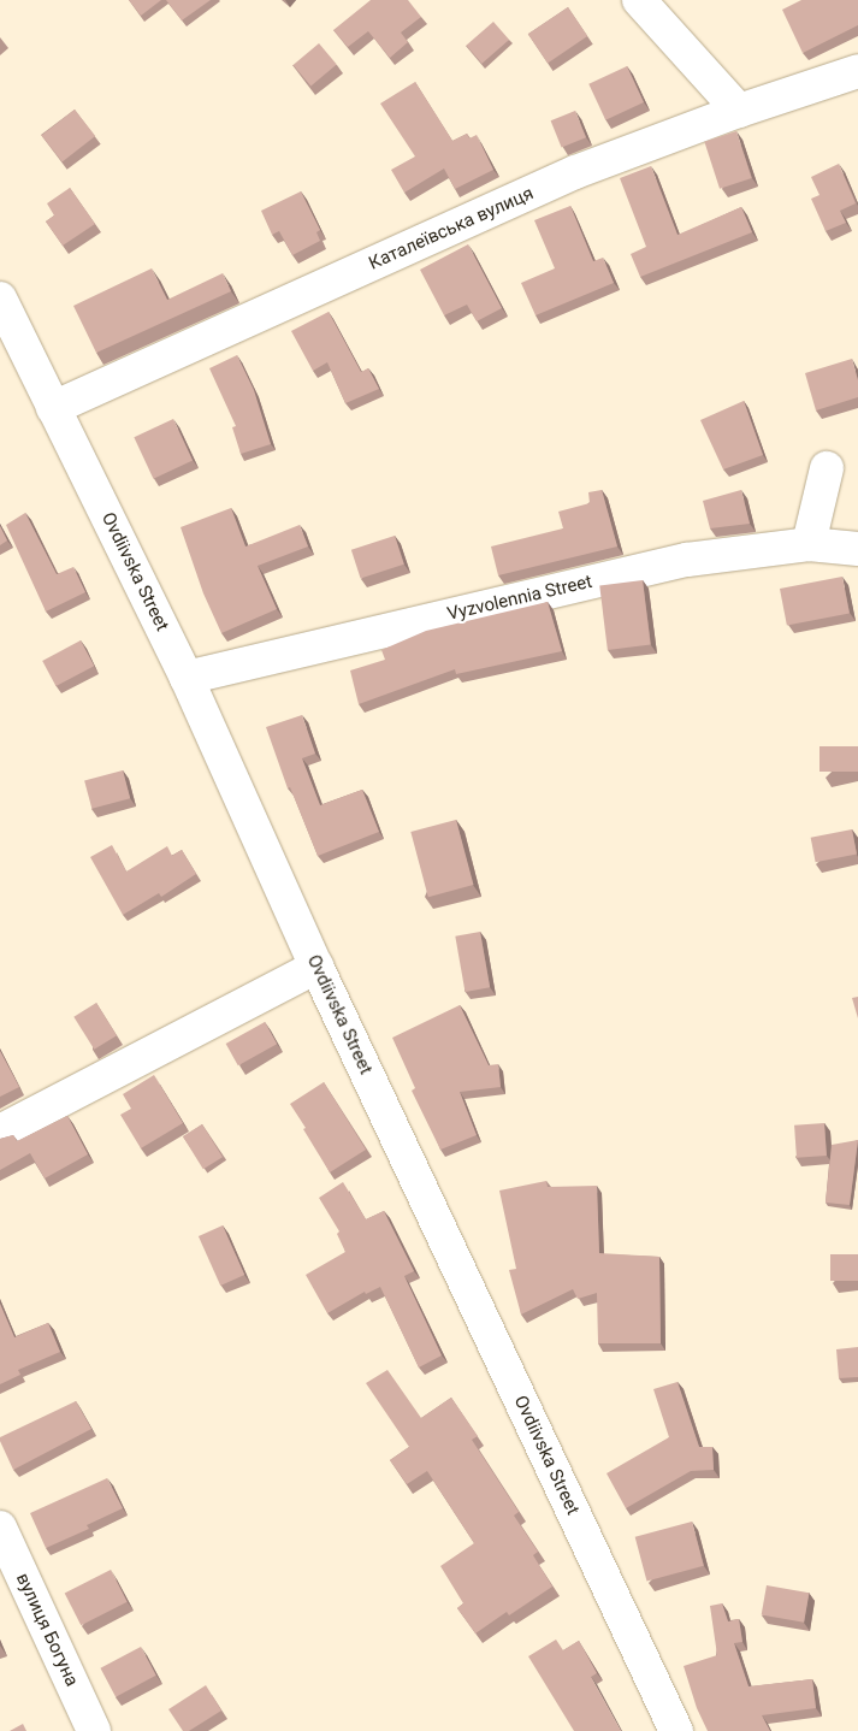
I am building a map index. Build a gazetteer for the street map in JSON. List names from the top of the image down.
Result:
{
  "streets": {
    "street": [
      "Каталеївська вулиця",
      "Ovdiivska Street",
      "Vyzvolennia Street",
      "вулиця Богуна"
    ]
  },
  "crossings": [
    ["Каталеївська вулиця", "Ovdiivska Street"],
    ["Ovdiivska Street", "Vyzvolennia Street"]
  ]
}
